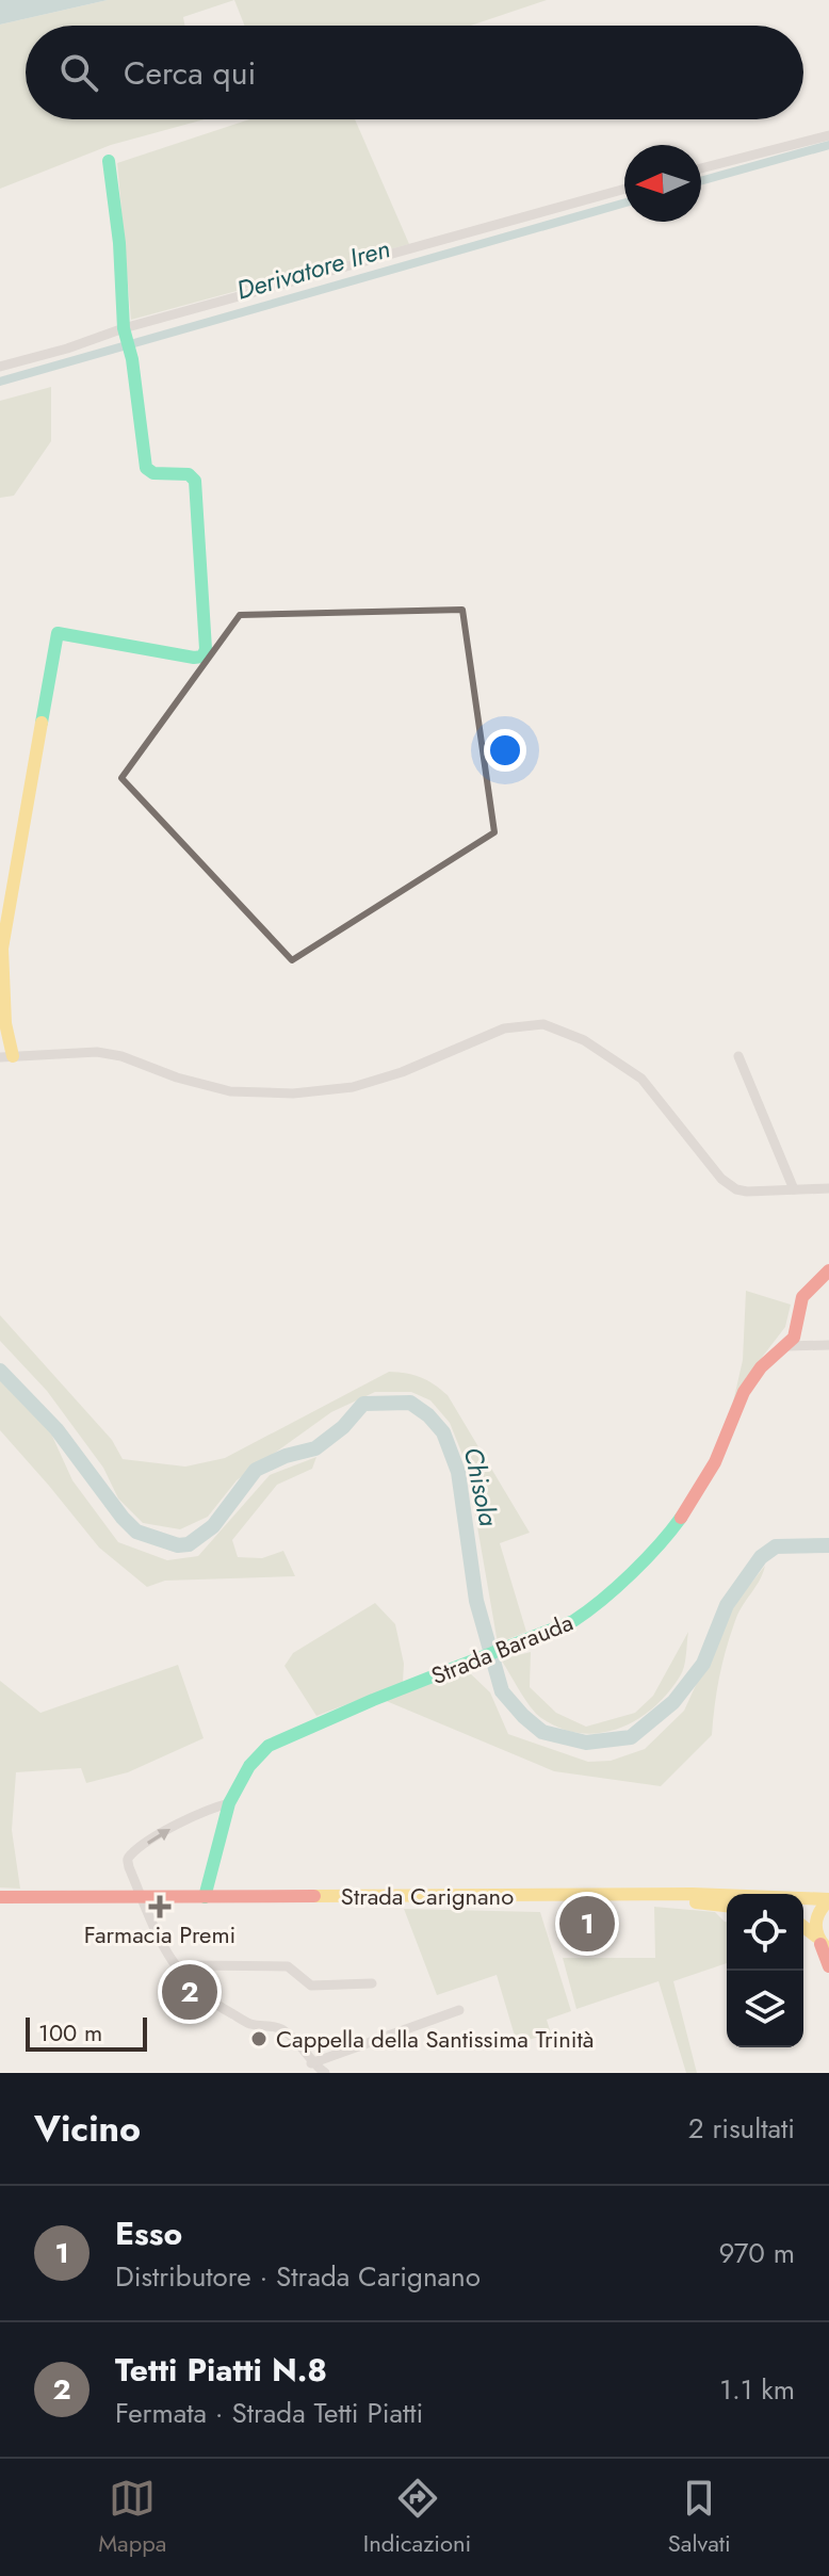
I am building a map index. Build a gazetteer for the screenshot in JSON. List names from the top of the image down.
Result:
{
  "streets": {
    "main road": ["Strada Barauda", "Strada Carignano"]
  },
  "crossings": [
    ["Strada Barauda", "Strada Carignano"]
  ],
  "water": ["Derivatore Iren", "Chisola"],
  "places": {
    "health": ["Farmacia Premi"],
    "other": ["Cappella della Santissima Trinità"]
  },
  "scale_bar": "100 m",
  "north": "left",
  "page": {
    "search": "Cerca qui",
    "pins": ["1", "2"],
    "scale": "100 m",
    "heading": ["Vicino", "2 risultati"],
    "list": [
      {
        "mark": "1",
        "name": "Esso",
        "note": "Distributore · Strada Carignano",
        "value": "970 m"
      },
      {
        "mark": "2",
        "name": "Tetti Piatti N.8",
        "note": "Fermata · Strada Tetti Piatti",
        "value": "1.1 km"
      }
    ],
    "nav": ["Mappa", "Indicazioni", "Salvati"]
  }
}
